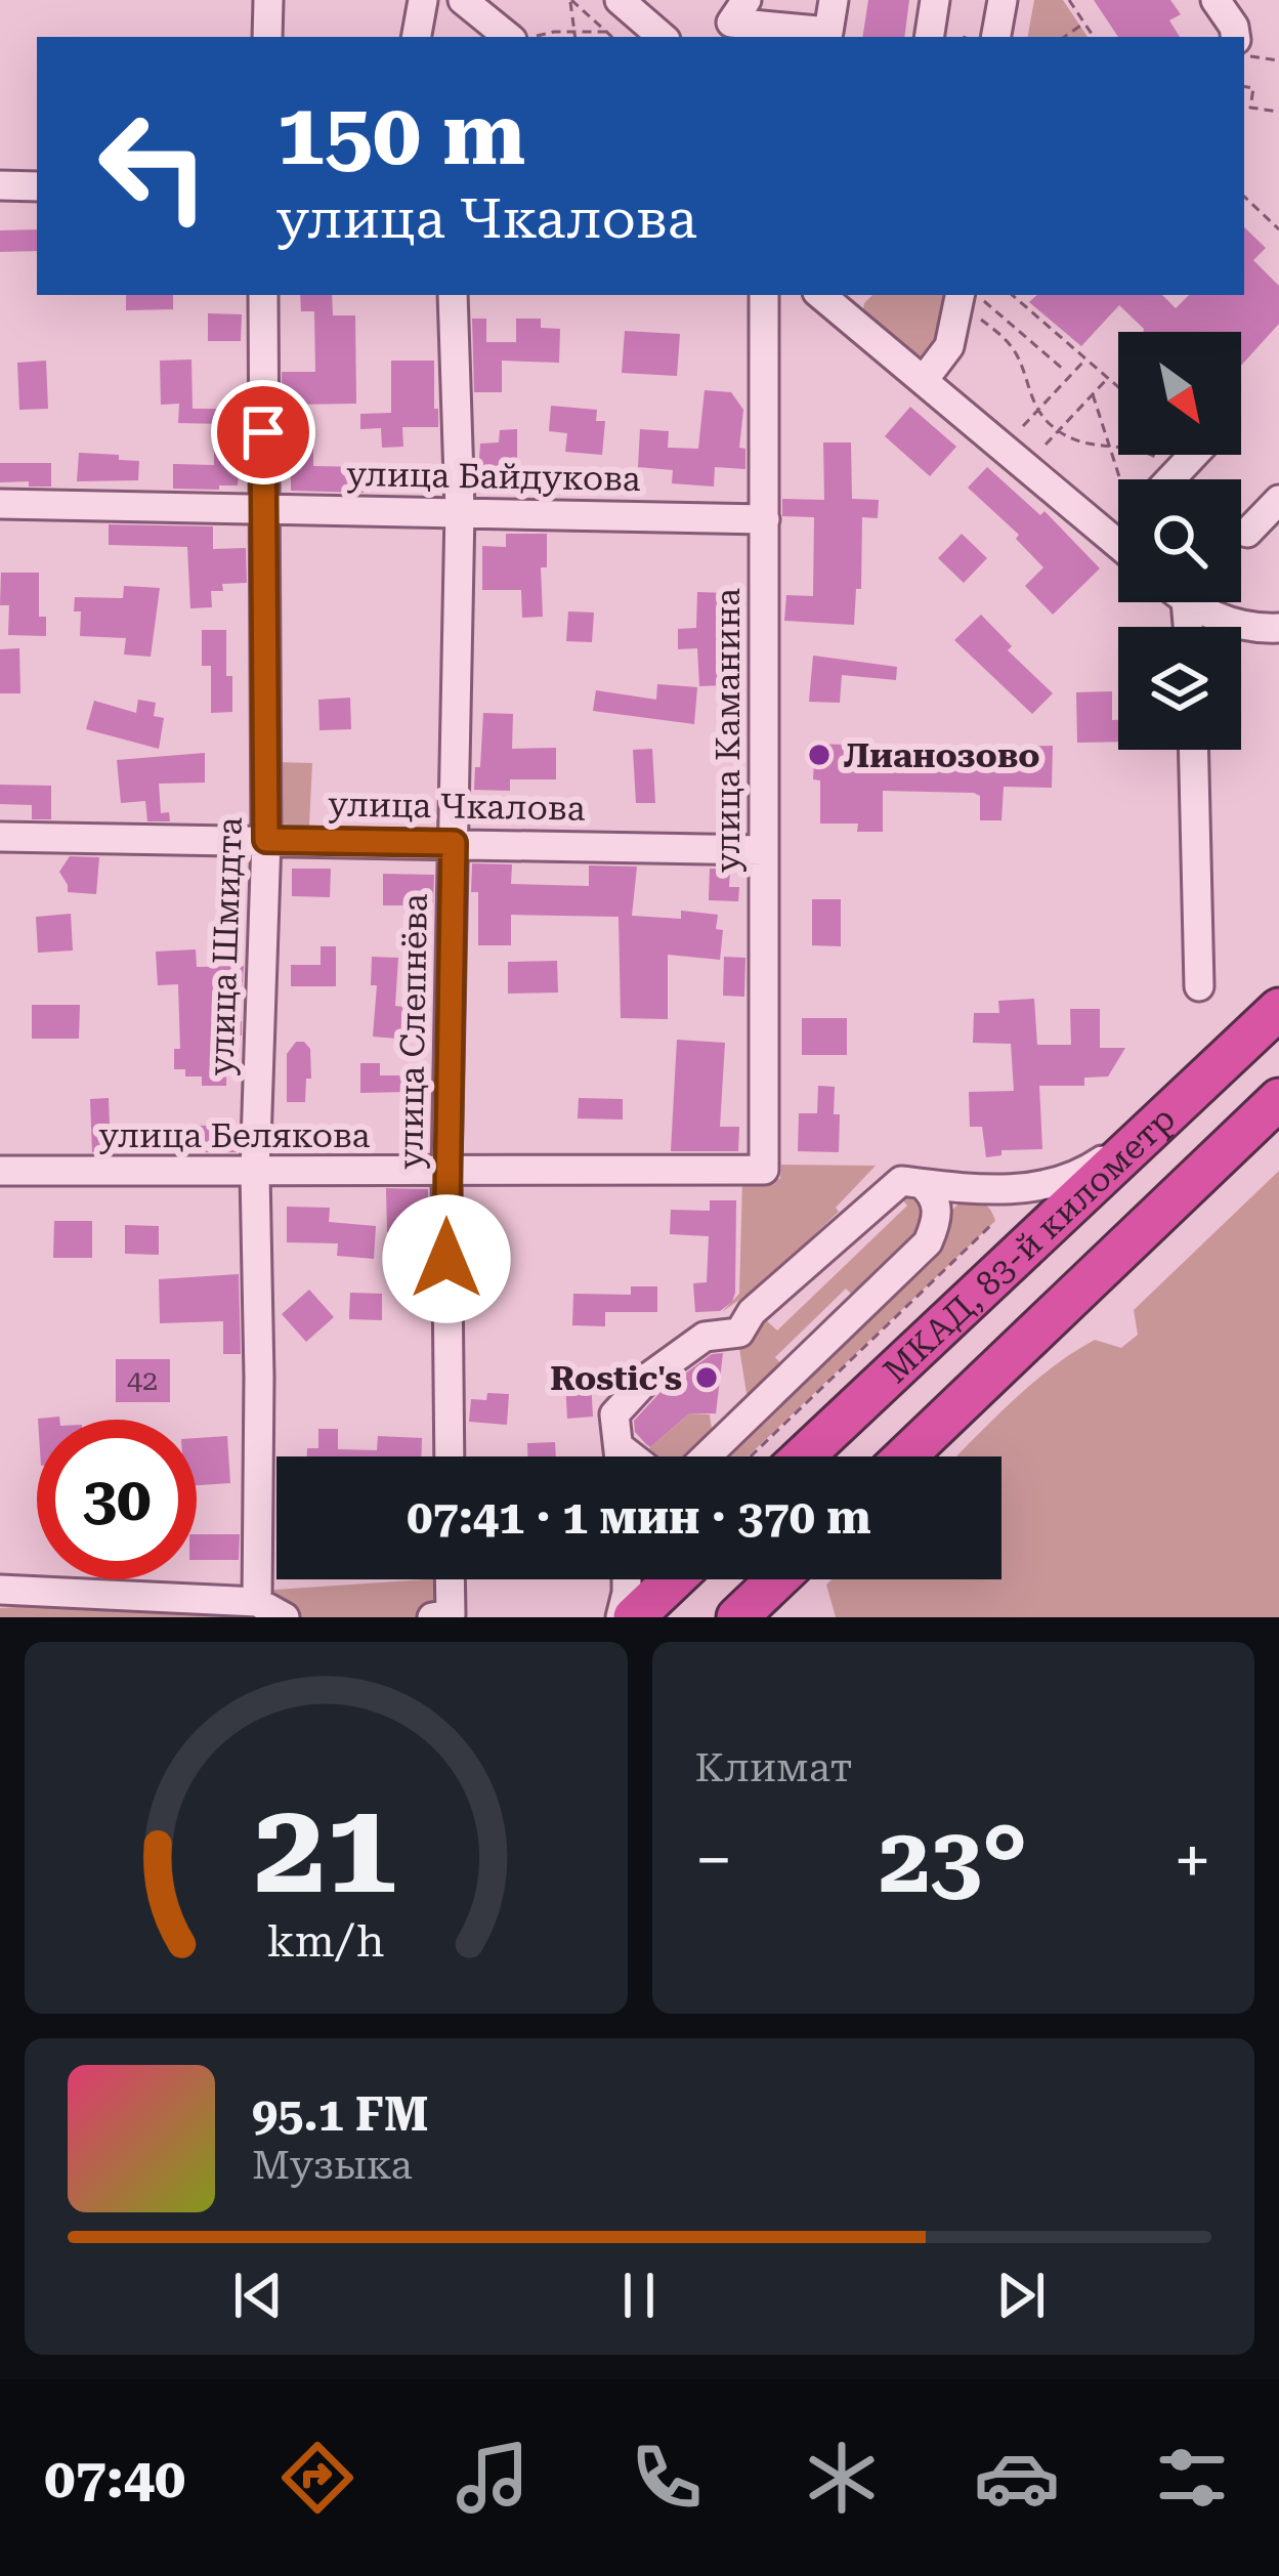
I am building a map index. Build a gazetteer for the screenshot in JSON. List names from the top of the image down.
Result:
{
  "streets": {
    "highway": ["МКАД, 83-й километр"],
    "street": [
      "улица Байдукова",
      "улица Каманина",
      "улица Чкалова",
      "улица Шмидта",
      "улица Слепнёва",
      "улица Белякова"
    ]
  },
  "crossings": [
    ["улица Байдукова", "улица Каманина"],
    ["улица Байдукова", "улица Шмидта"],
    ["улица Байдукова", "улица Слепнёва"],
    ["улица Каманина", "улица Чкалова"],
    ["улица Каманина", "улица Белякова"],
    ["улица Чкалова", "улица Шмидта"],
    ["улица Чкалова", "улица Слепнёва"],
    ["улица Шмидта", "улица Белякова"],
    ["улица Слепнёва", "улица Белякова"]
  ],
  "places": ["Лианозово", "Rostic's"],
  "house_numbers": ["42"],
  "north": "bottom right",
  "page": {
    "turn": ["150 m", "улица Чкалова"],
    "limit": "30",
    "trip": "07:41 · 1 мин · 370 m",
    "tile": "Климат",
    "heat": ["−", "23°", "+"],
    "song": ["95.1 FM", "Музыка"],
    "tabs": "07:40",
    "gauge": ["21", "km/h"]
  }
}
